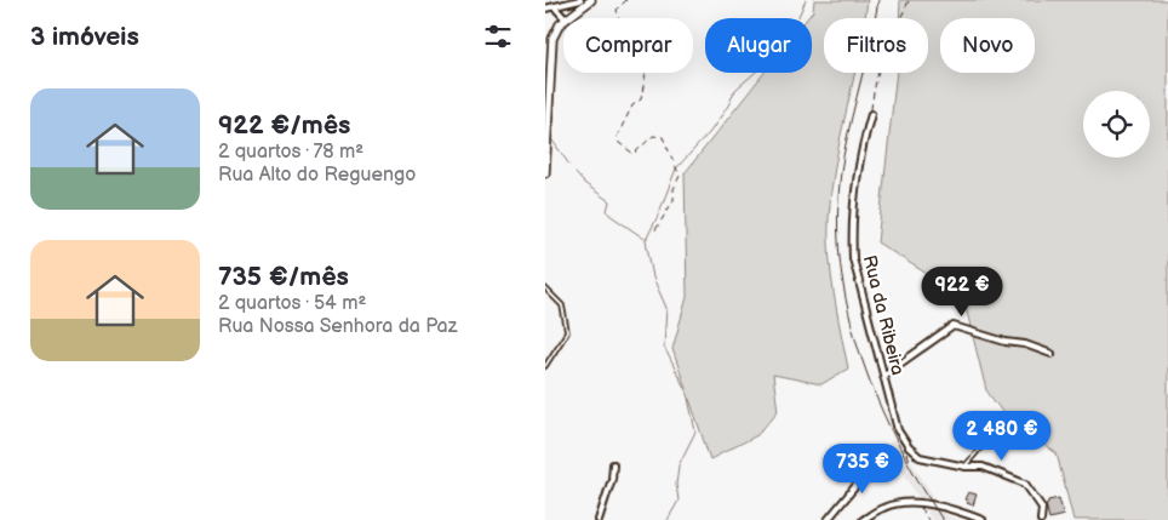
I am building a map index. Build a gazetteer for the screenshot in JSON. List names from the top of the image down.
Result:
{
  "streets": {
    "street": ["Rua da Ribeira"]
  },
  "page": {
    "heading": "3 imóveis",
    "chip": [
      "Comprar",
      "Alugar",
      "Filtros",
      "Novo"
    ],
    "list": [
      {
        "name": "922 €/mês",
        "note": "2 quartos · 78 m² · Rua Alto do Reguengo"
      },
      {
        "name": "735 €/mês",
        "note": "2 quartos · 54 m² · Rua Nossa Senhora da Paz"
      }
    ],
    "price": ["922 €", "2 480 €", "735 €"]
  }
}
